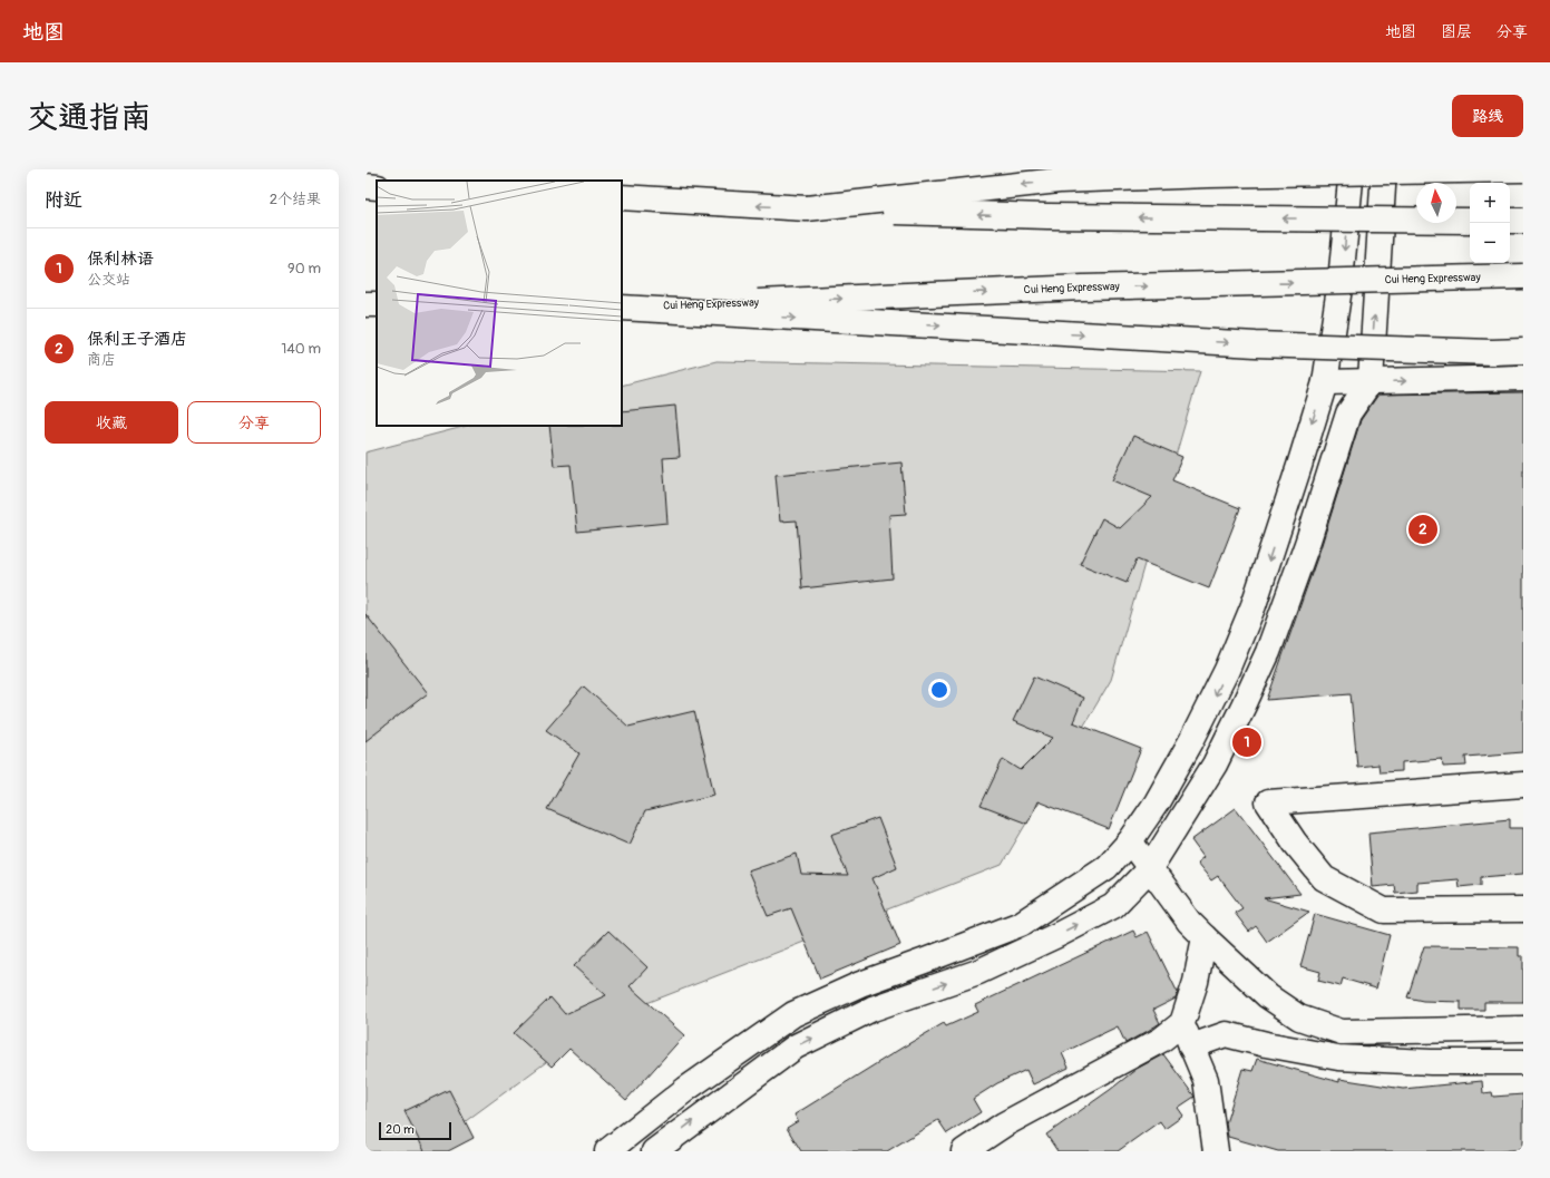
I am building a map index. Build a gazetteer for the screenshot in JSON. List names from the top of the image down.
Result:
{
  "streets": {
    "main road": ["Cui Heng Expressway"]
  },
  "scale_bar": "20 m",
  "north": "top",
  "page": {
    "header": "地图",
    "nav": ["地图", "图层", "分享"],
    "title": "交通指南",
    "buttons": [
      "路线",
      ["收藏", "分享"]
    ],
    "heading": ["附近", "2个结果"],
    "map_buttons": ["+", "−"],
    "list": [
      {
        "mark": "1",
        "name": "保利林语",
        "note": "公交站",
        "value": "90 m"
      },
      {
        "mark": "2",
        "name": "保利王子酒店",
        "note": "商店",
        "value": "140 m"
      }
    ],
    "pins": ["2", "1"],
    "scale": "20 m"
  }
}
